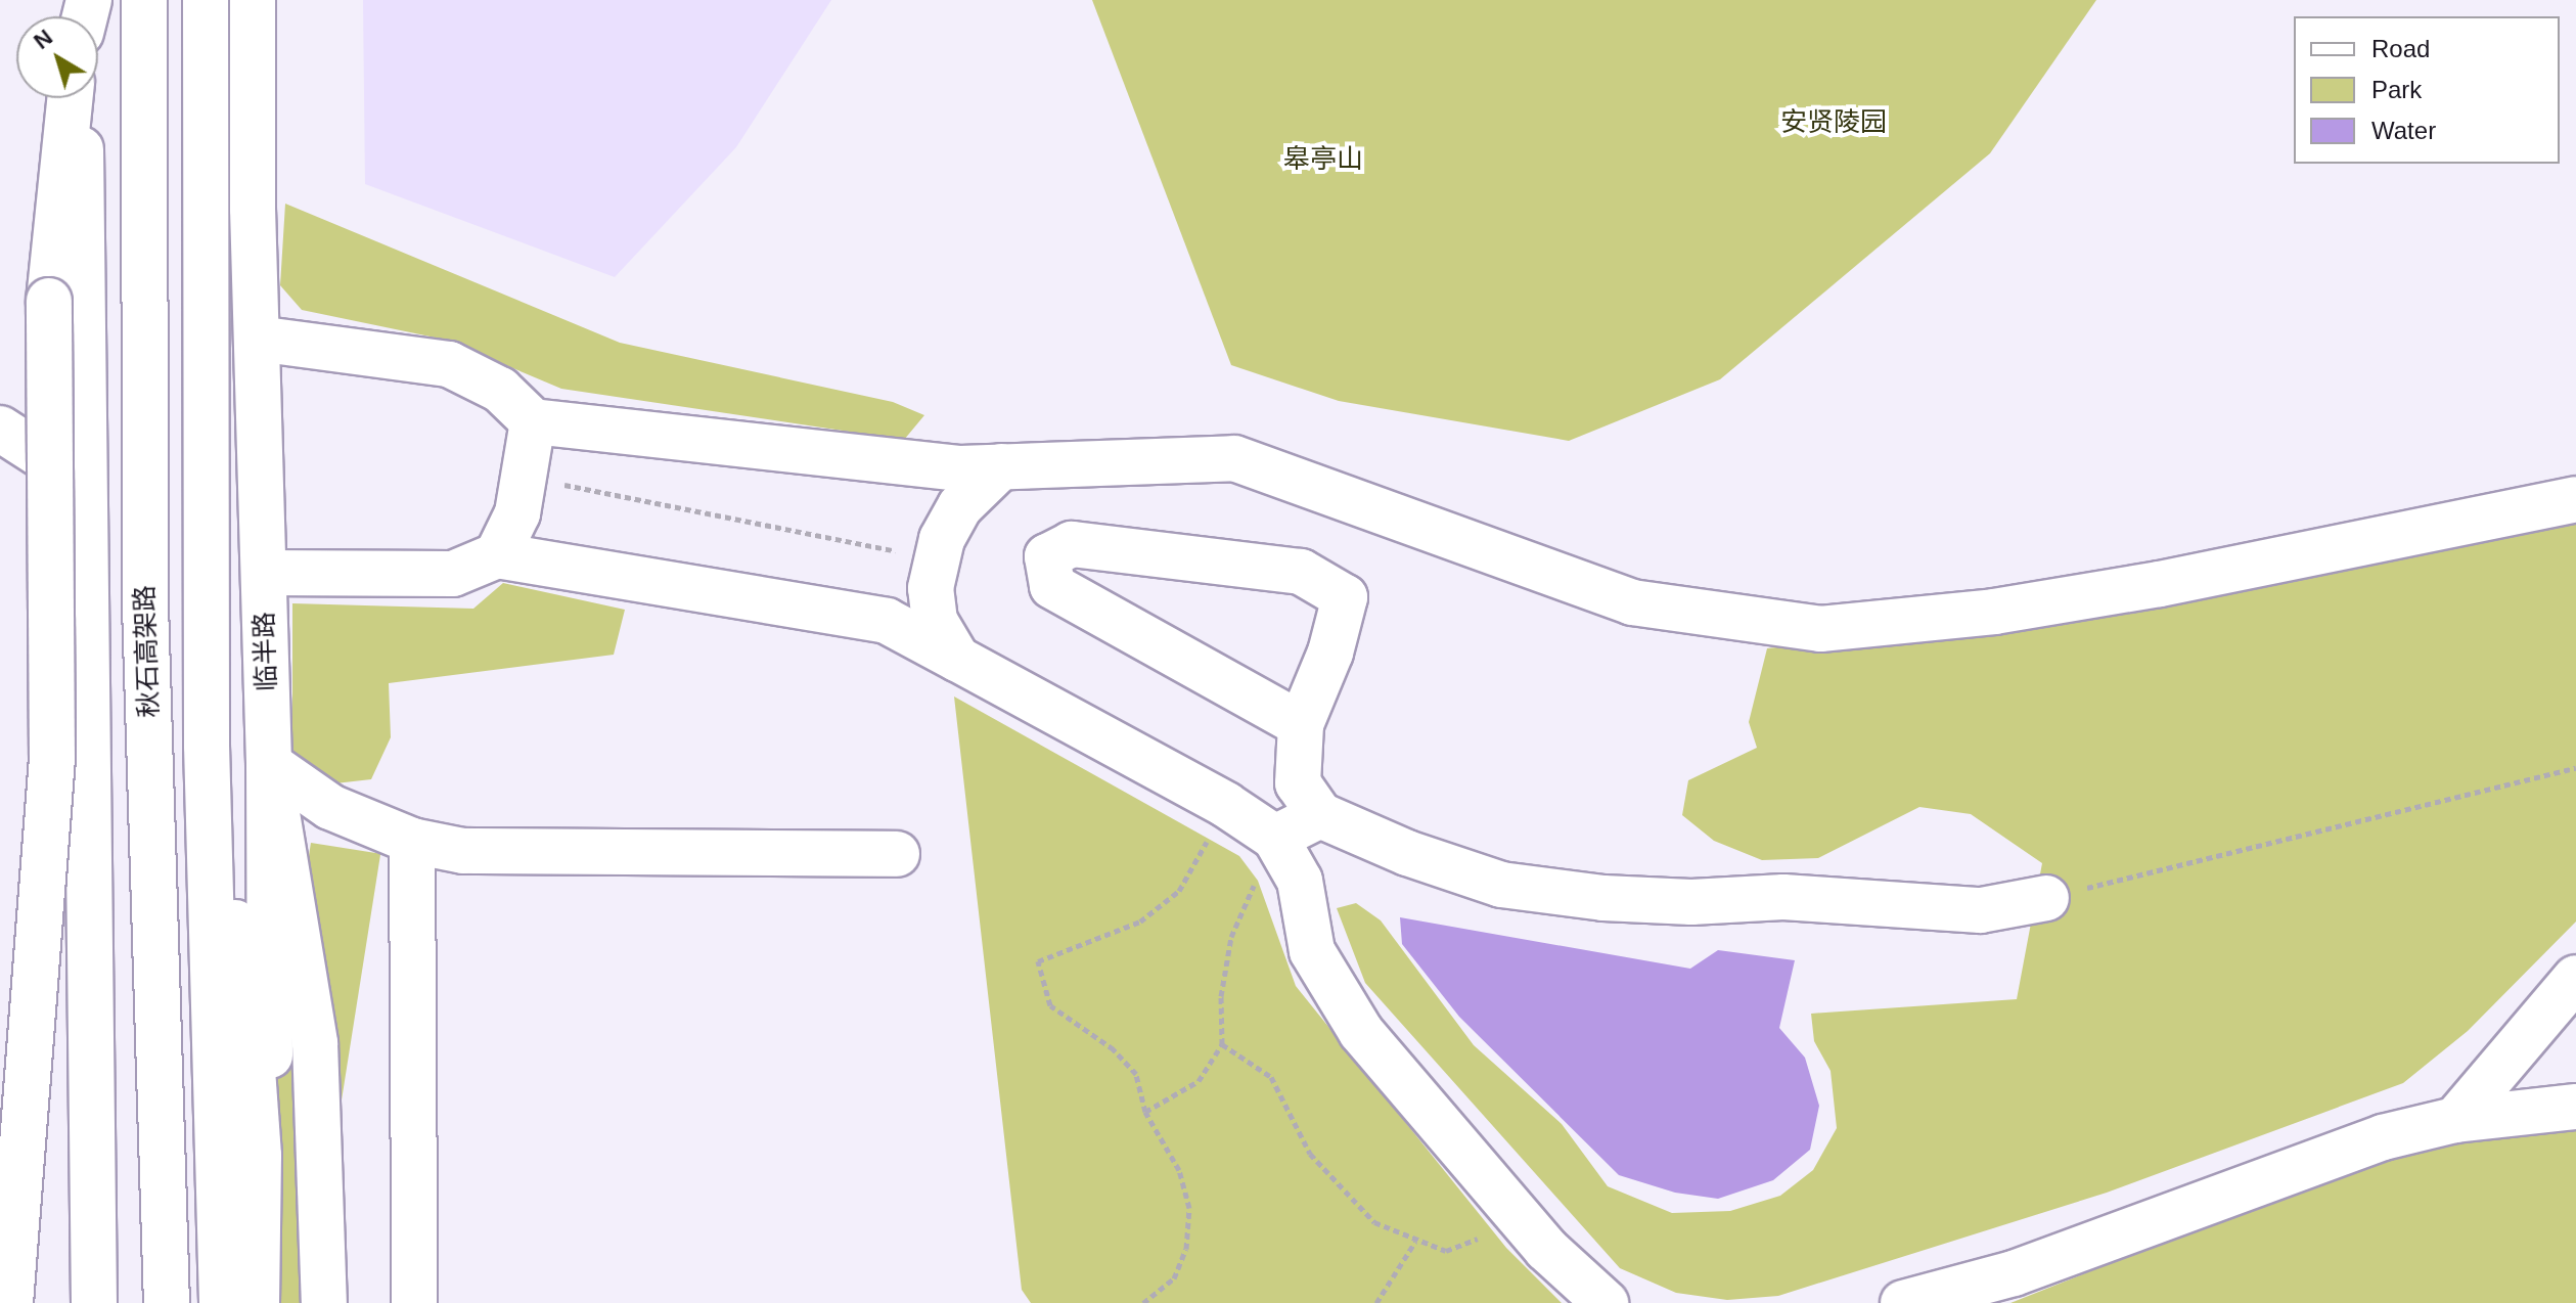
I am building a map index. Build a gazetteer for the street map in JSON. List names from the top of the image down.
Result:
{
  "streets": {
    "main road": ["秋石高架路", "临半路"]
  },
  "parks": ["安贤陵园", "皋亭山"],
  "legend": ["Road", "Park", "Water"],
  "north": "top left"
}
